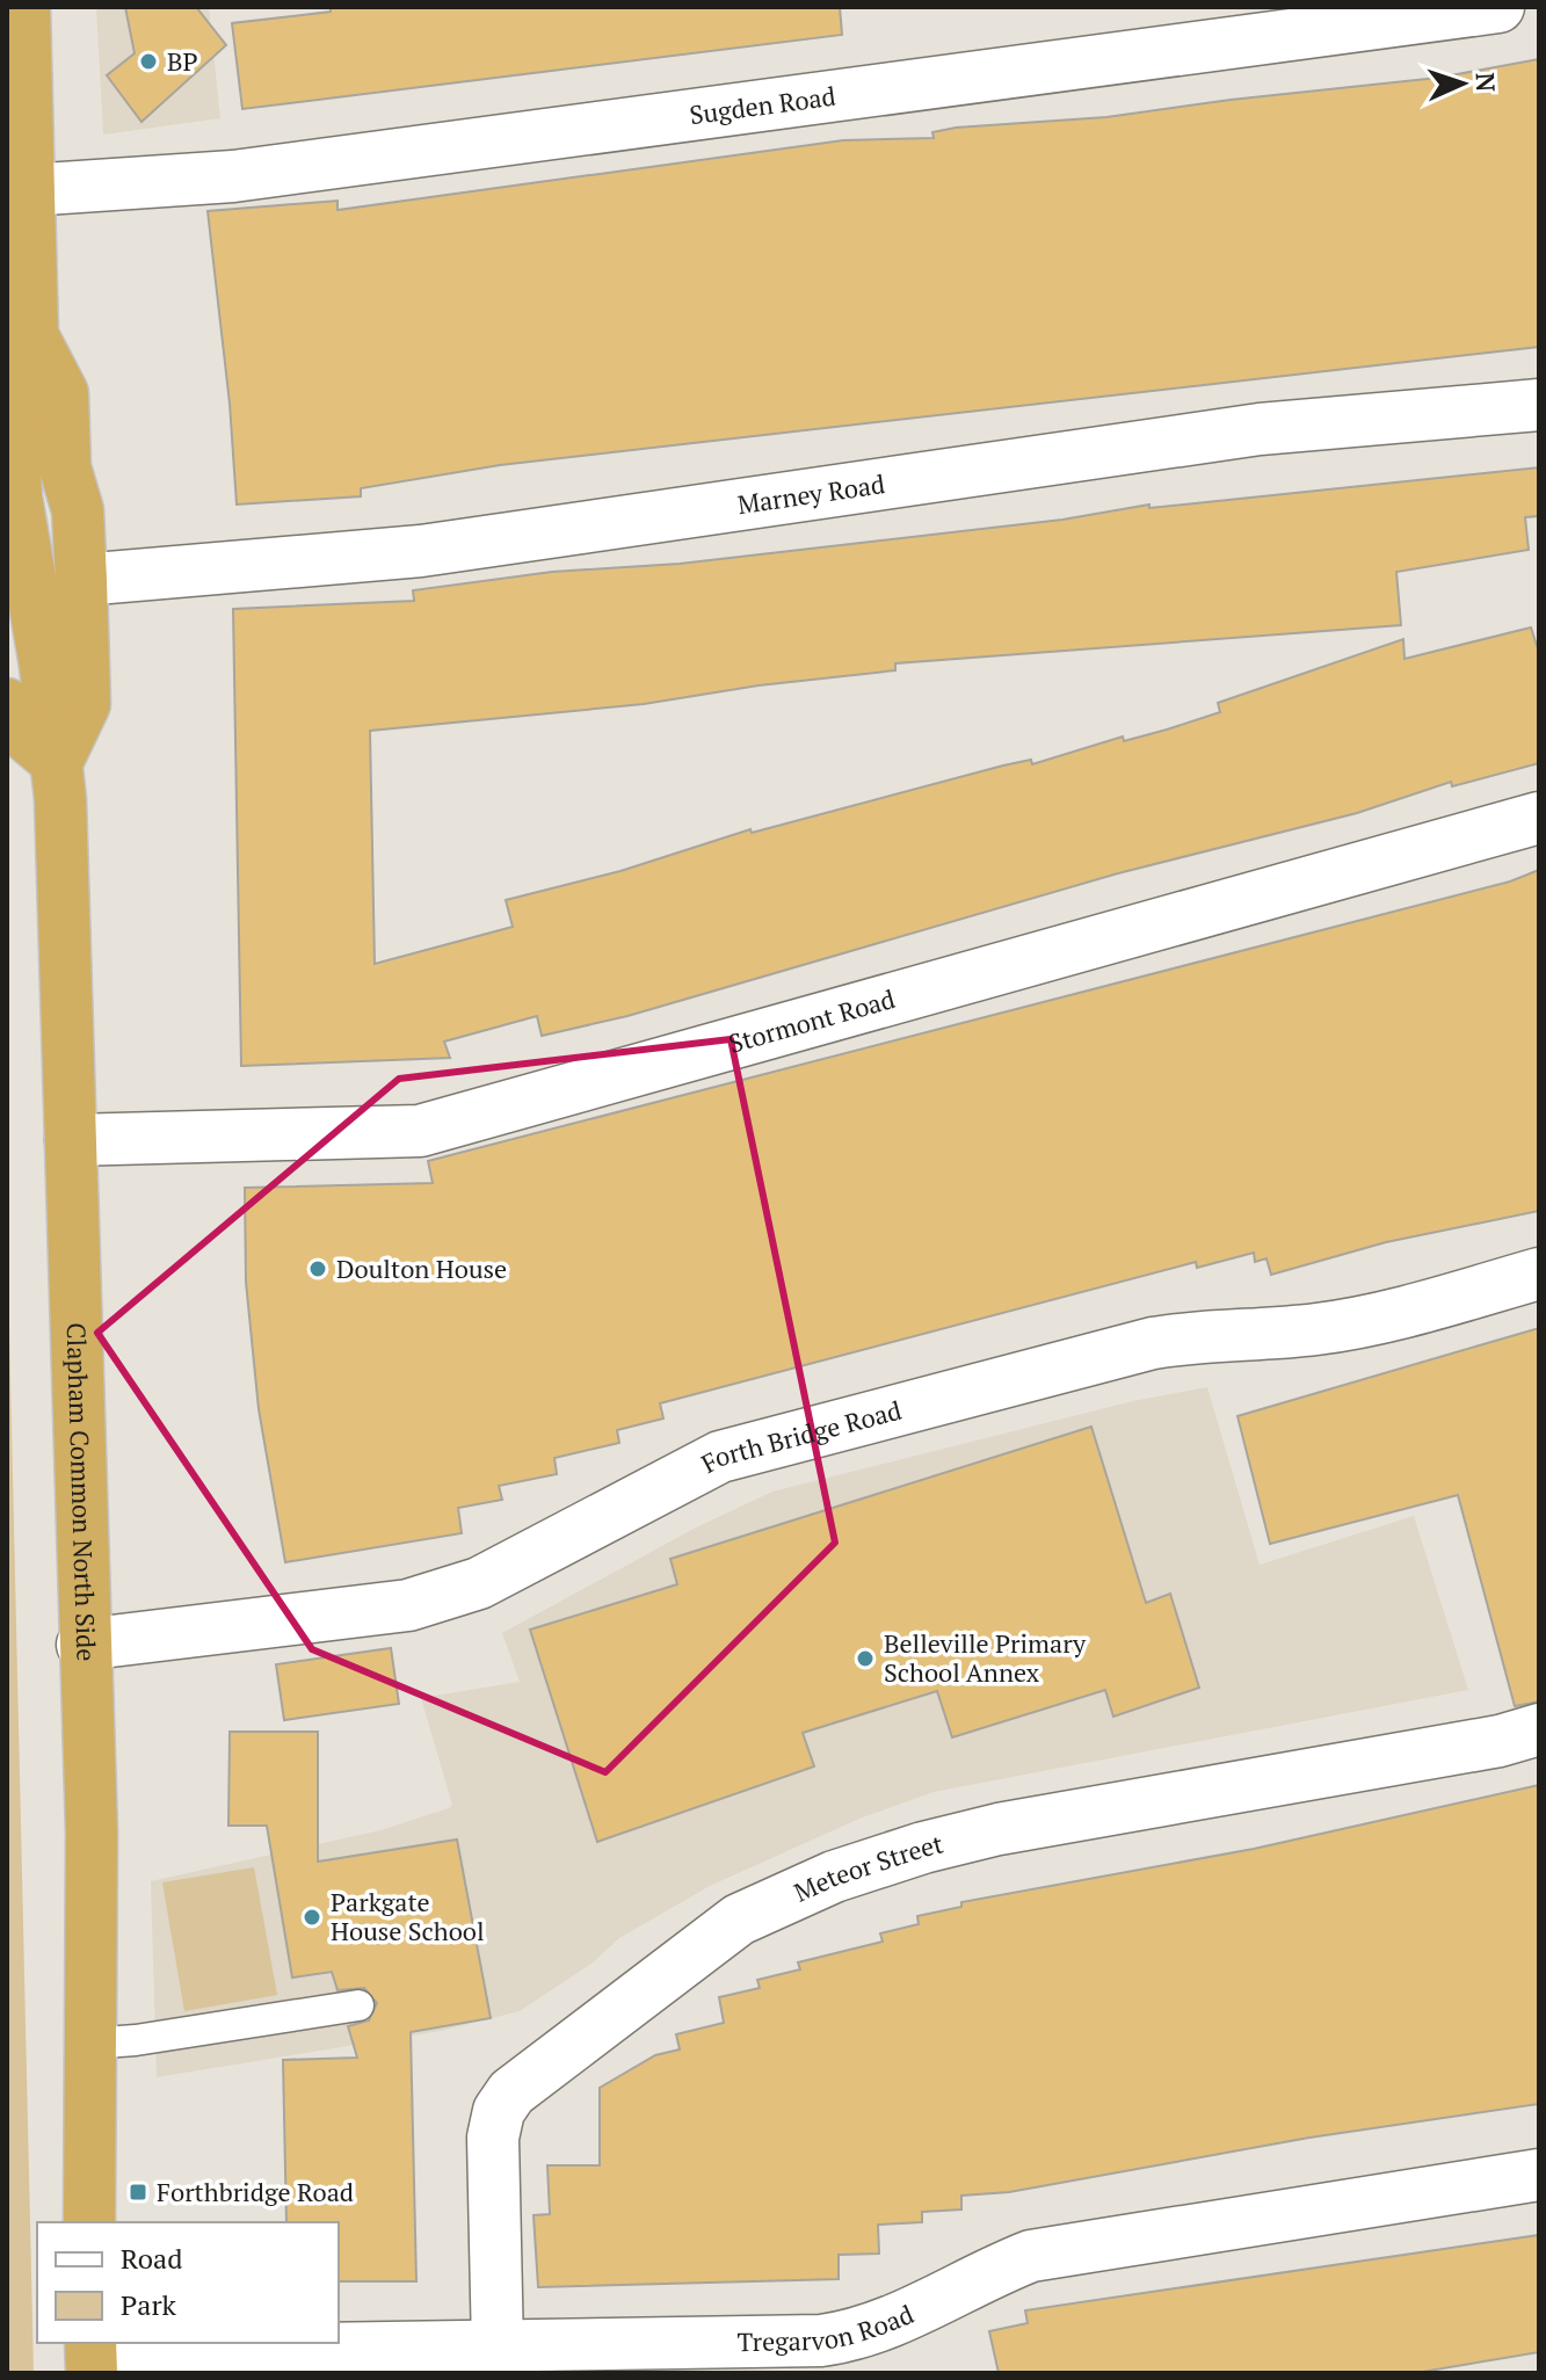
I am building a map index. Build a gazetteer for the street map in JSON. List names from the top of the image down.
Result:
{
  "streets": {
    "highway": ["Clapham Common North Side"],
    "street": [
      "Sugden Road",
      "Marney Road",
      "Stormont Road",
      "Forth Bridge Road",
      "Meteor Street",
      "Tregarvon Road"
    ]
  },
  "crossings": [
    ["Sugden Road", "Clapham Common North Side"],
    ["Marney Road", "Clapham Common North Side"],
    ["Stormont Road", "Clapham Common North Side"],
    ["Forth Bridge Road", "Clapham Common North Side"],
    ["Meteor Street", "Tregarvon Road"]
  ],
  "places": {
    "other": [
      "BP",
      "Doulton House",
      "Belleville Primary School Annex",
      "Parkgate House School"
    ],
    "transit": ["Forthbridge Road"]
  },
  "legend": ["Road", "Park"],
  "north": "right"
}
